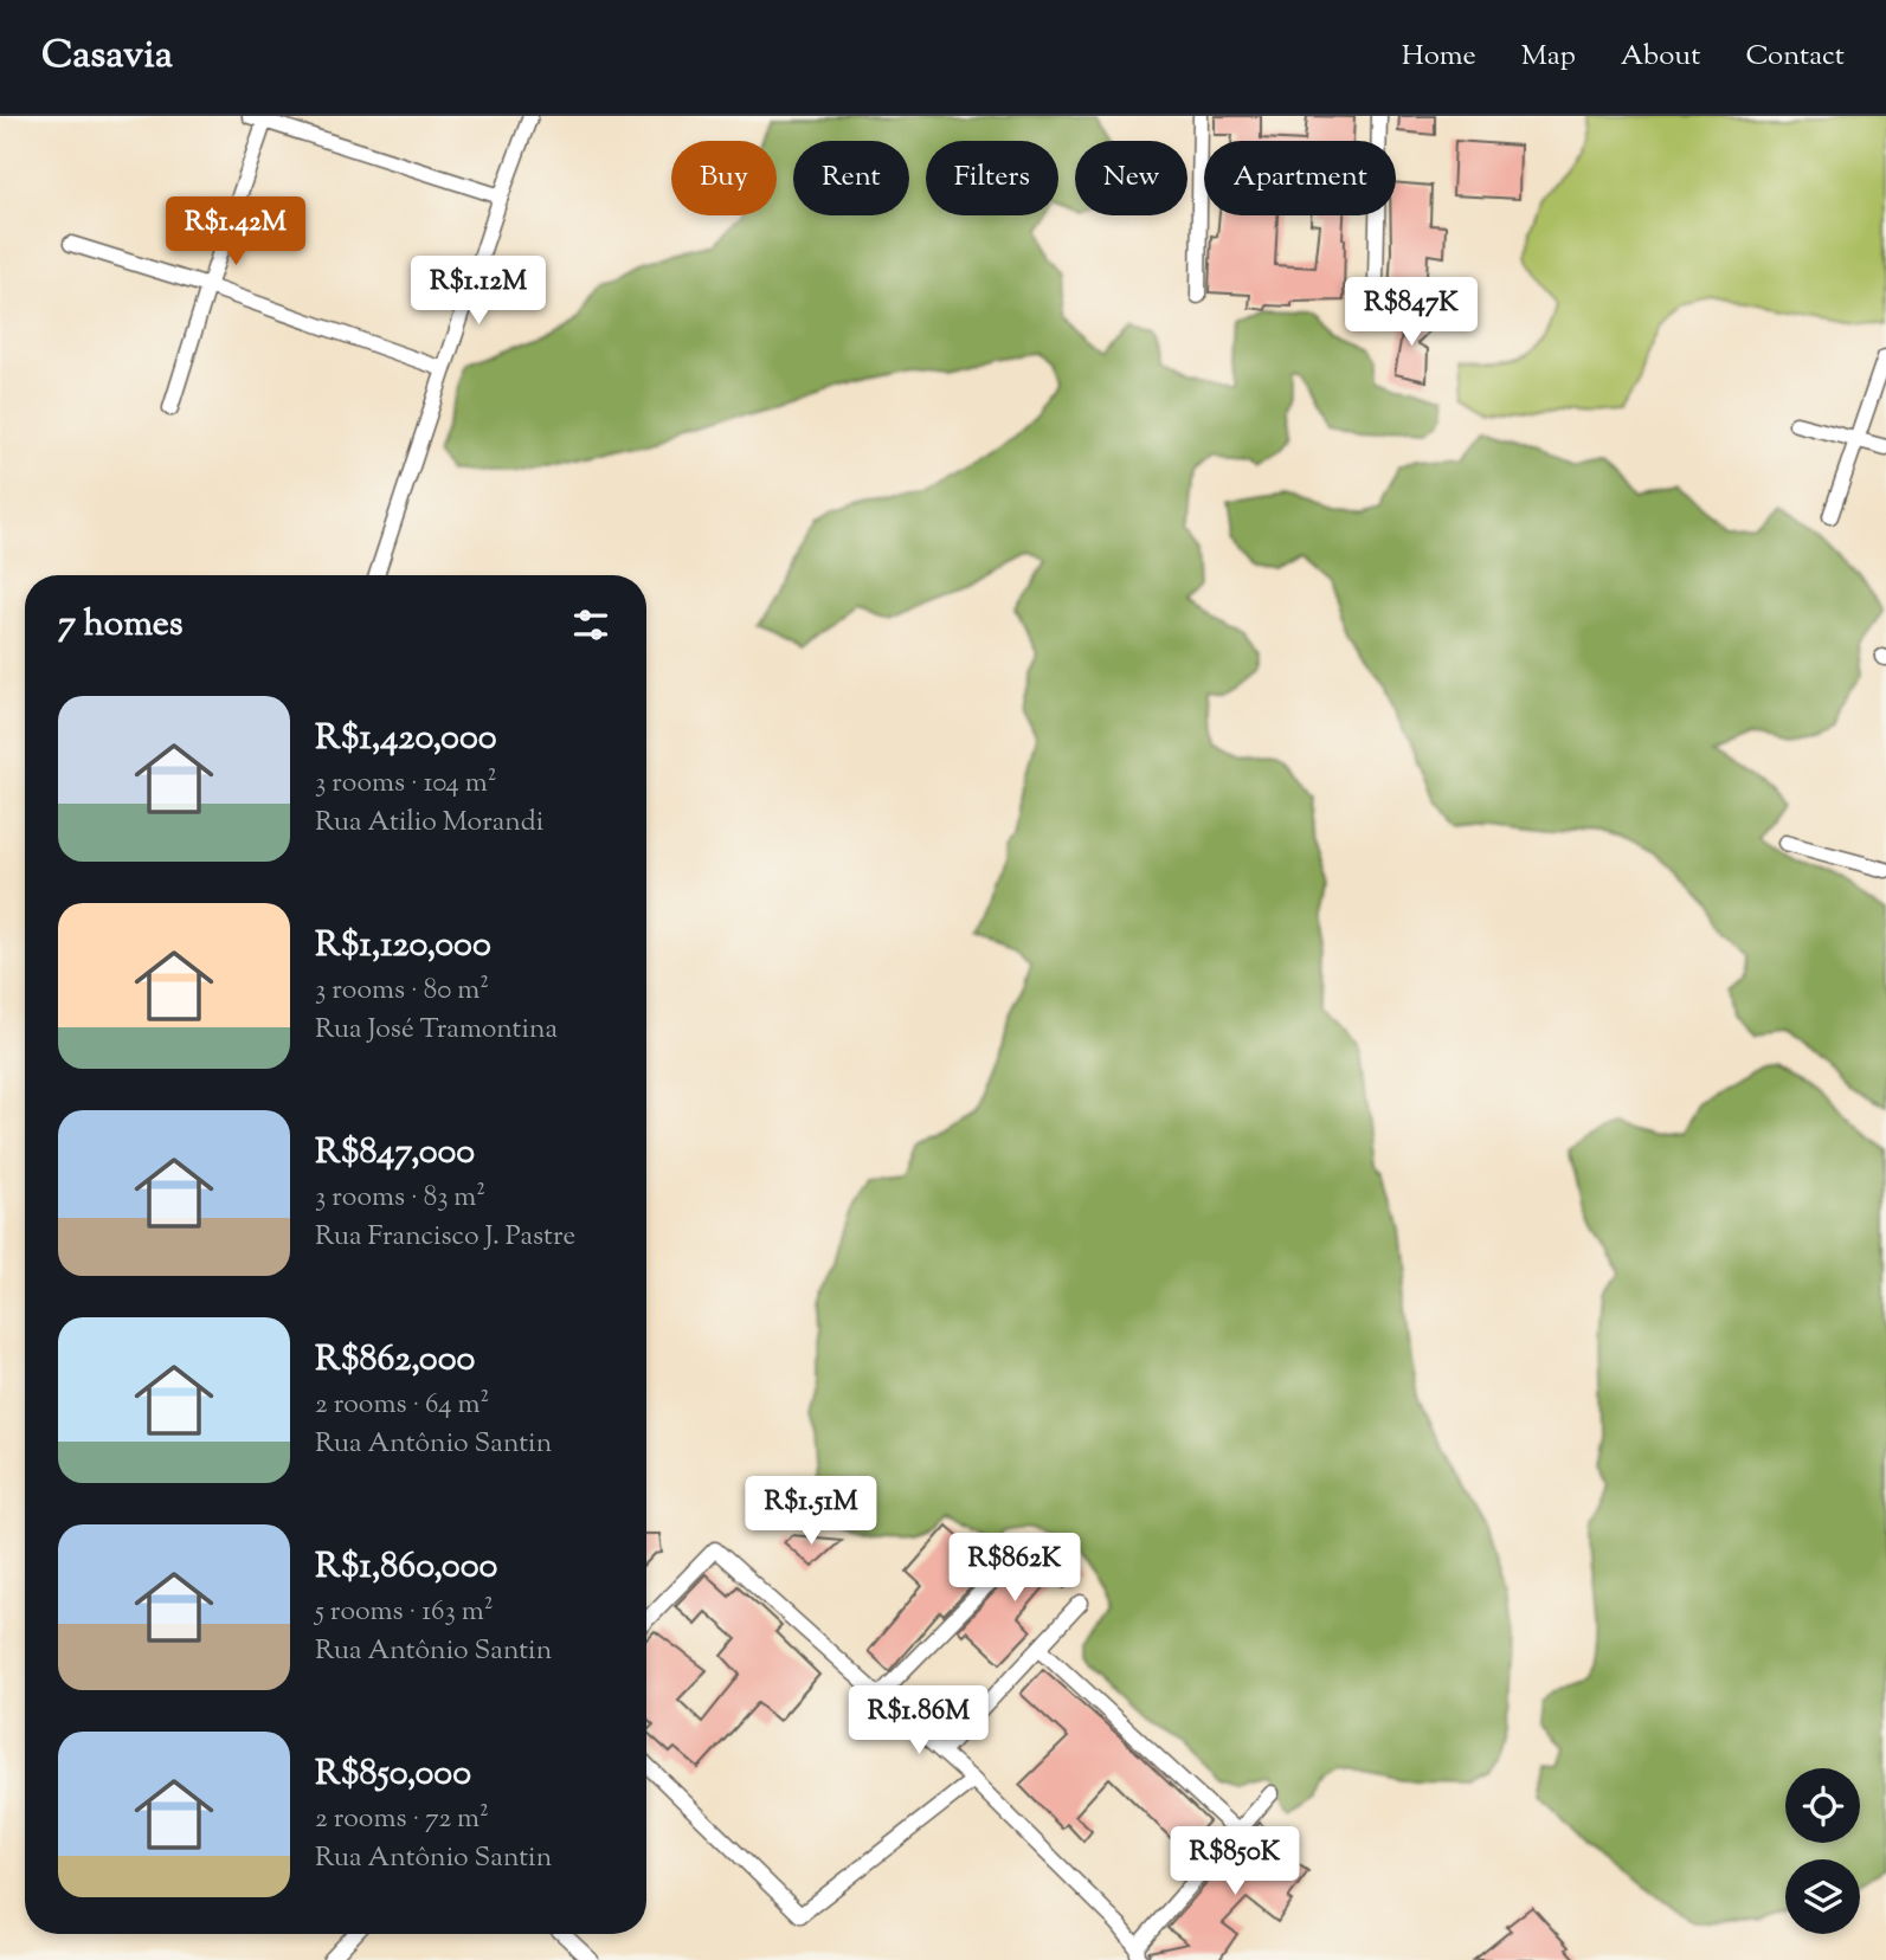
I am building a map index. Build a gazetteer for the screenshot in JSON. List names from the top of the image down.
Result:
{
  "page": {
    "header": "Casavia",
    "nav": [
      "Home",
      "Map",
      "About",
      "Contact"
    ],
    "chip": [
      "Buy",
      "Rent",
      "Filters",
      "New",
      "Apartment"
    ],
    "price": [
      "R$1.42M",
      "R$1.12M",
      "R$847K",
      "R$1.51M",
      "R$862K",
      "R$1.86M",
      "R$850K"
    ],
    "heading": "7 homes",
    "list": [
      {
        "name": "R$1,420,000",
        "note": "3 rooms · 104 m² · Rua Atilio Morandi"
      },
      {
        "name": "R$1,120,000",
        "note": "3 rooms · 80 m² · Rua José Tramontina"
      },
      {
        "name": "R$847,000",
        "note": "3 rooms · 83 m² · Rua Francisco J. Pastre"
      },
      {
        "name": "R$862,000",
        "note": "2 rooms · 64 m² · Rua Antônio Santin"
      },
      {
        "name": "R$1,860,000",
        "note": "5 rooms · 163 m² · Rua Antônio Santin"
      },
      {
        "name": "R$850,000",
        "note": "2 rooms · 72 m² · Rua Antônio Santin"
      }
    ]
  }
}
